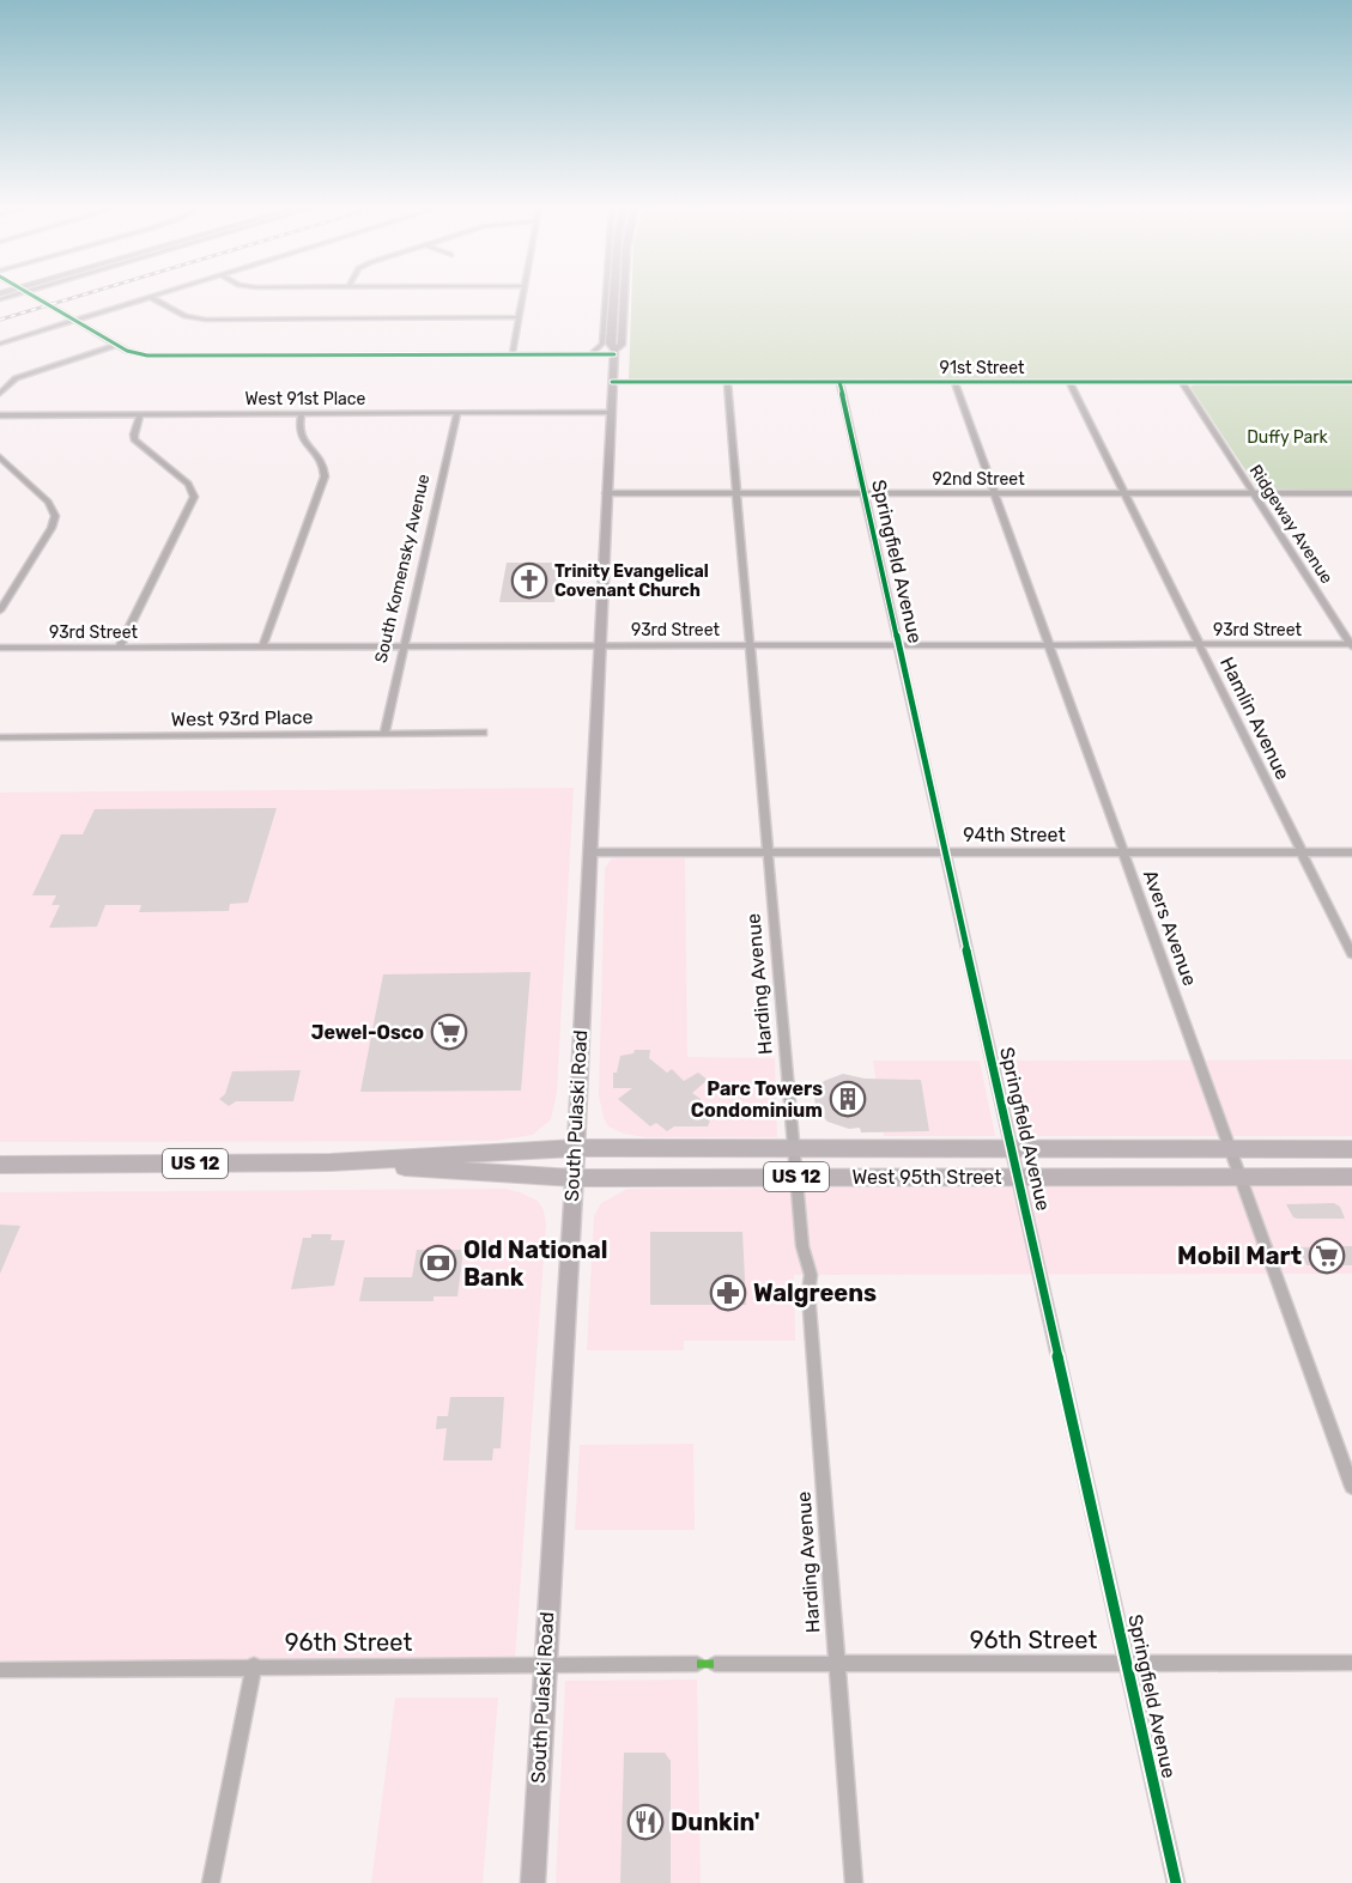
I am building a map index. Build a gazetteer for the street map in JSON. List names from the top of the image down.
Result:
{
  "streets": {
    "main road": ["South Pulaski Road", "US 12", "West 95th Street"],
    "street": [
      "91st Street",
      "West 91st Place",
      "92nd Street",
      "Ridgeway Avenue",
      "Springfield Avenue",
      "South Komensky Avenue",
      "93rd Street",
      "West 93rd Place",
      "Hamlin Avenue",
      "94th Street",
      "Avers Avenue",
      "Harding Avenue",
      "96th Street"
    ]
  },
  "crossings": [
    ["91st Street", "Ridgeway Avenue"],
    ["91st Street", "Springfield Avenue"],
    ["91st Street", "Hamlin Avenue"],
    ["91st Street", "Avers Avenue"],
    ["91st Street", "Harding Avenue"],
    ["91st Street", "South Pulaski Road"],
    ["West 91st Place", "South Komensky Avenue"],
    ["West 91st Place", "South Pulaski Road"],
    ["92nd Street", "Ridgeway Avenue"],
    ["92nd Street", "Springfield Avenue"],
    ["92nd Street", "Hamlin Avenue"],
    ["92nd Street", "Avers Avenue"],
    ["92nd Street", "Harding Avenue"],
    ["92nd Street", "South Pulaski Road"],
    ["Ridgeway Avenue", "93rd Street"],
    ["Springfield Avenue", "93rd Street"],
    ["Springfield Avenue", "94th Street"],
    ["Springfield Avenue", "West 95th Street"],
    ["Springfield Avenue", "96th Street"],
    ["South Komensky Avenue", "93rd Street"],
    ["South Komensky Avenue", "West 93rd Place"],
    ["93rd Street", "Hamlin Avenue"],
    ["93rd Street", "Avers Avenue"],
    ["93rd Street", "Harding Avenue"],
    ["93rd Street", "South Pulaski Road"],
    ["Hamlin Avenue", "94th Street"],
    ["94th Street", "Avers Avenue"],
    ["94th Street", "Harding Avenue"],
    ["94th Street", "South Pulaski Road"],
    ["Avers Avenue", "West 95th Street"],
    ["Harding Avenue", "West 95th Street"],
    ["Harding Avenue", "96th Street"],
    ["South Pulaski Road", "West 95th Street"],
    ["South Pulaski Road", "96th Street"]
  ],
  "parks": ["Duffy Park"],
  "places": {
    "church": ["Trinity Evangelical Covenant Church"],
    "supermarket": ["Jewel-Osco", "Mobil Mart"],
    "building": ["Parc Towers Condominium"],
    "bank": ["Old National Bank"],
    "pharmacy": ["Walgreens"],
    "restaurant": ["Dunkin'"]
  }
}
